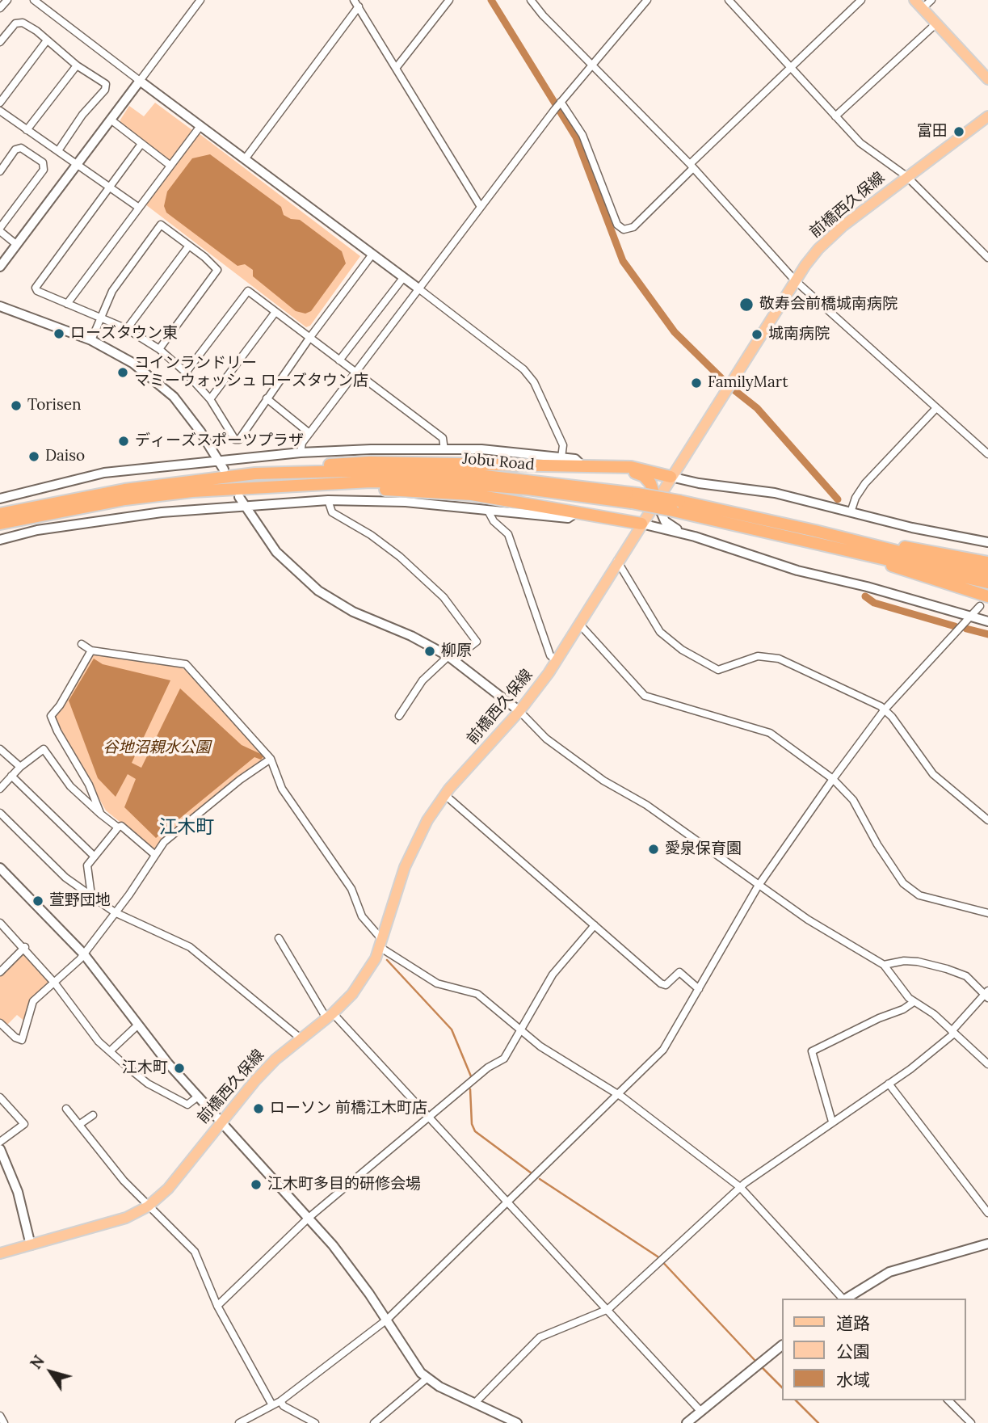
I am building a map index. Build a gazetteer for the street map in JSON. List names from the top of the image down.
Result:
{
  "streets": {
    "highway": ["Jobu Road"],
    "main road": ["前橋西久保線"]
  },
  "districts": ["江木町"],
  "parks": ["谷地沼親水公園"],
  "places": [
    "富田",
    "敬寿会前橋城南病院",
    "ローズタウン東",
    "城南病院",
    "コインランドリー マミーウォッシュ ローズタウン店",
    "FamilyMart",
    "Torisen",
    "ディーズスポーツプラザ",
    "Daiso",
    "柳原",
    "愛泉保育園",
    "萱野団地",
    "江木町",
    "ローソン 前橋江木町店",
    "江木町多目的研修会場"
  ],
  "legend": ["道路", "公園", "水域"],
  "north": "top left"
}
